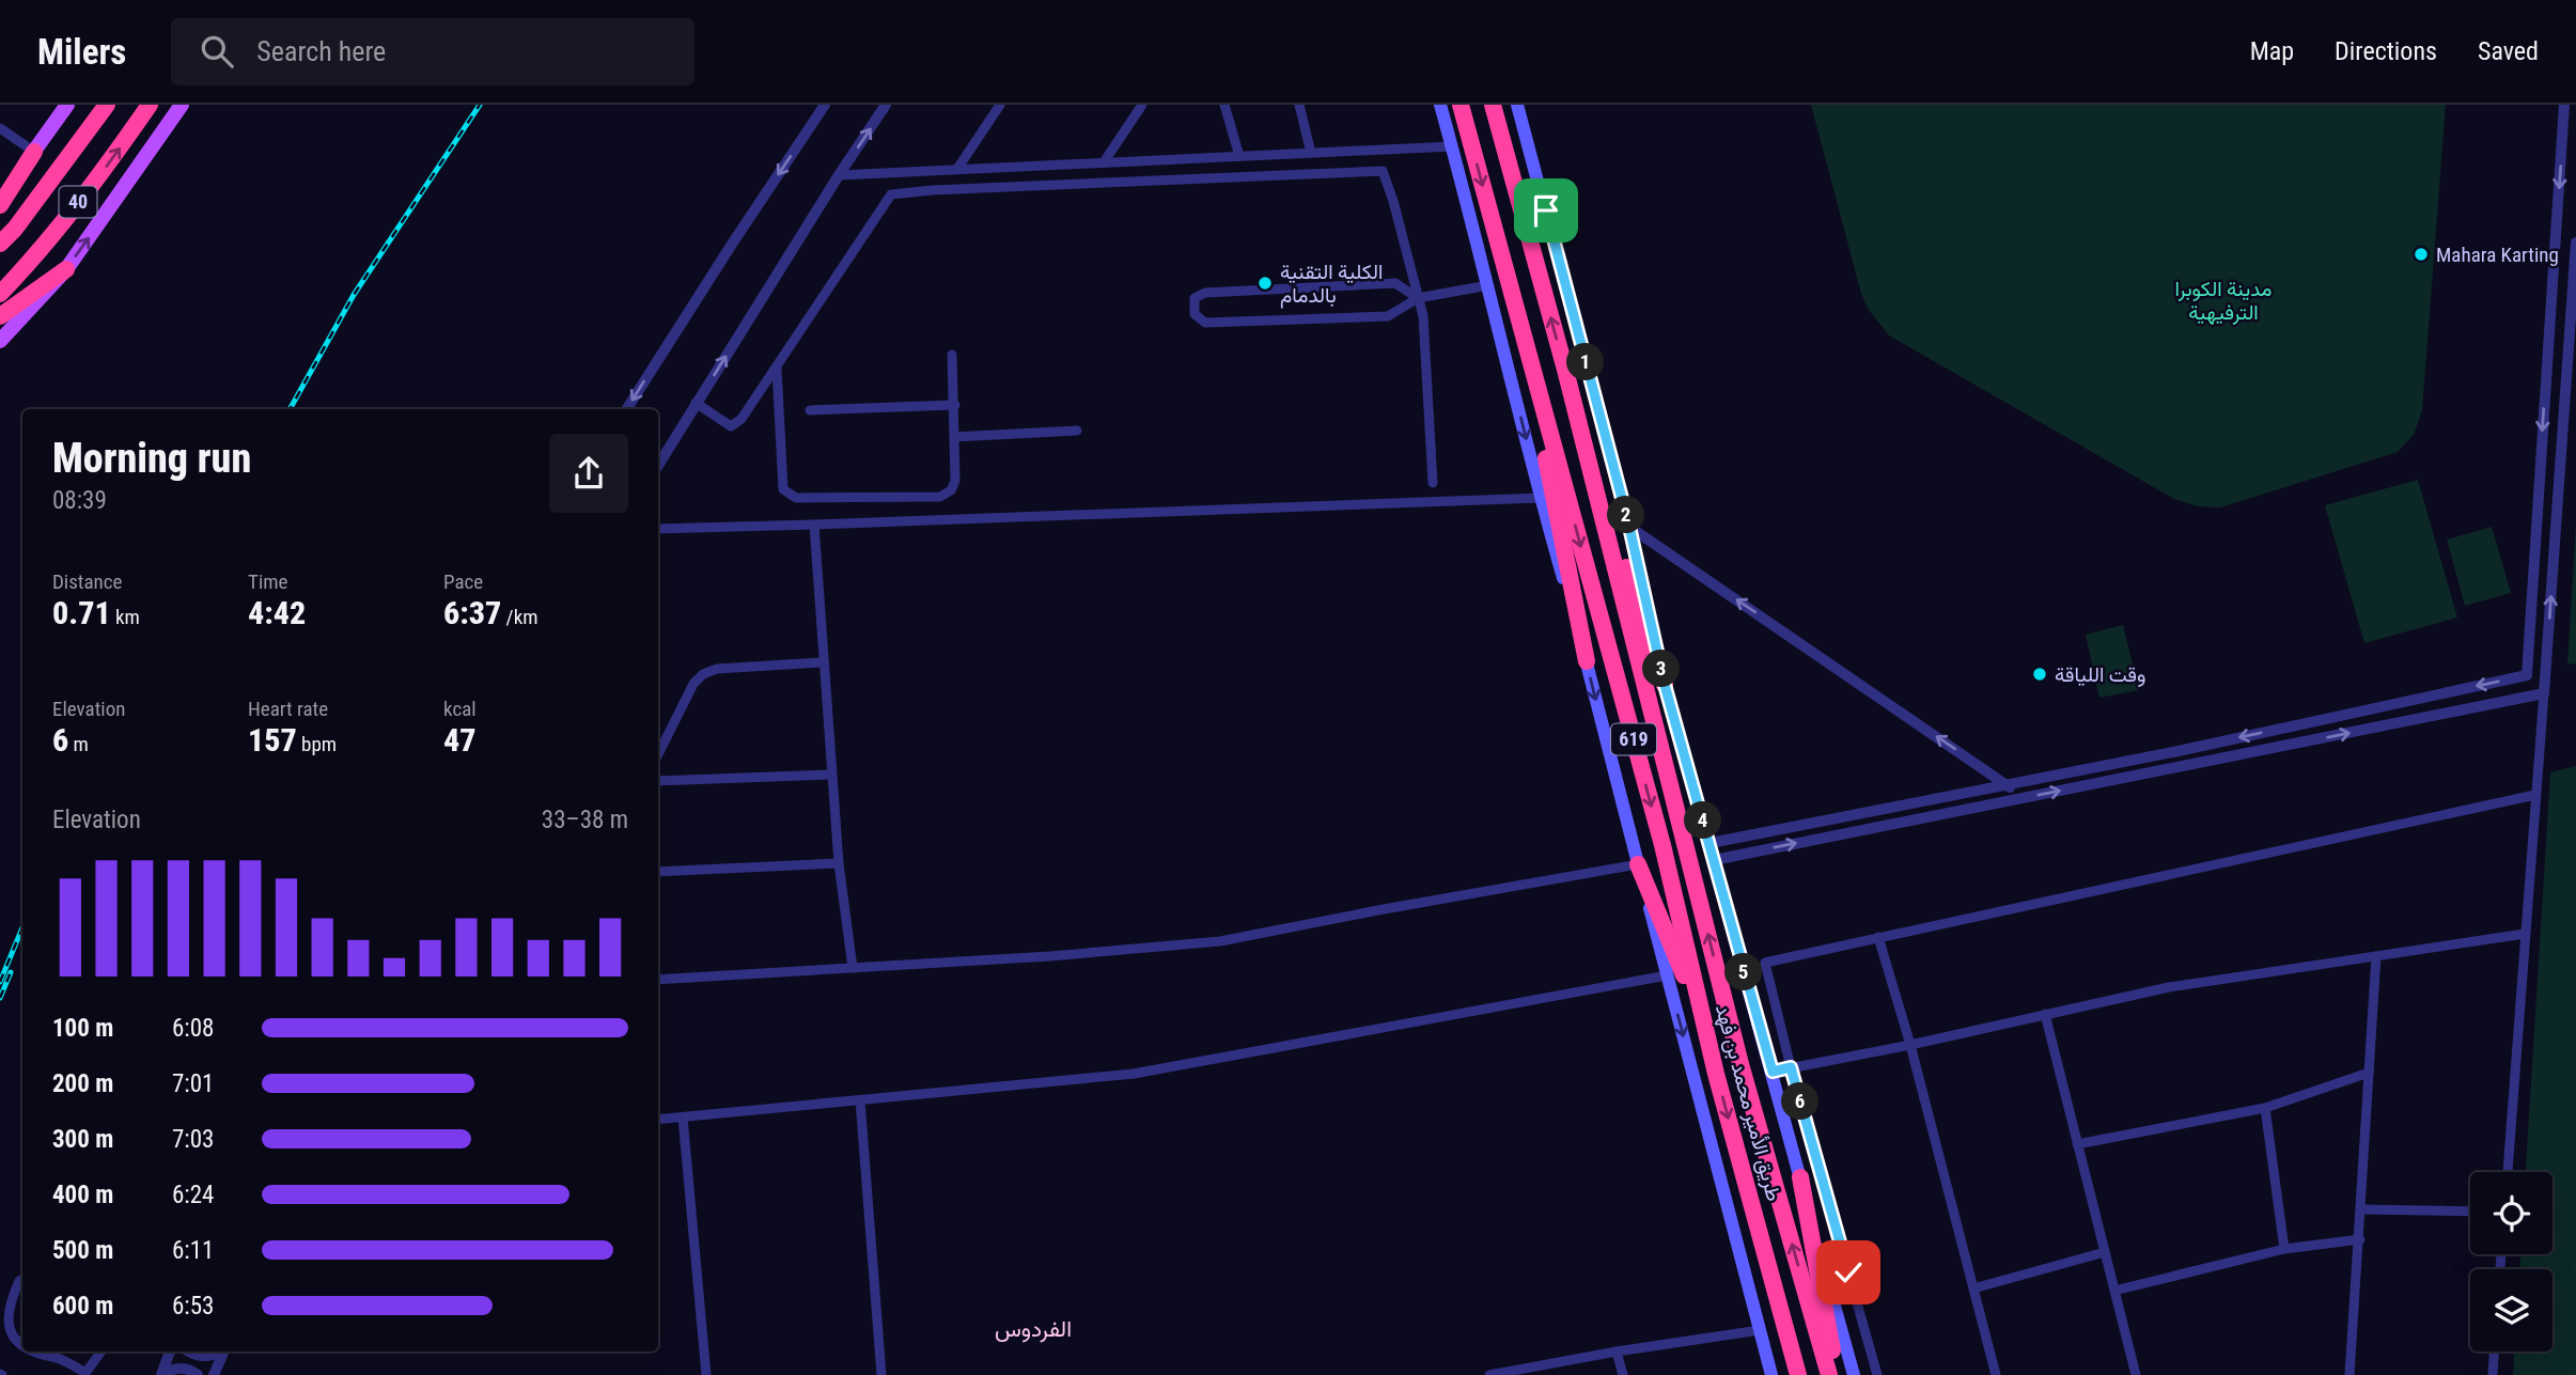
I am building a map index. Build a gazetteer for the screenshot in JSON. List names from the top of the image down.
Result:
{
  "streets": {
    "highway": ["40", "619", "طريق الأمير محمد بن فهد"]
  },
  "districts": ["الفردوس"],
  "parks": ["مدينة الكوبرا الترفيهية"],
  "places": ["Mahara Karting", "الكلية التقنية بالدمام", "وقت اللياقة"],
  "page": {
    "header": "Milers",
    "search": "Search here",
    "nav": ["Map", "Directions", "Saved"],
    "pins": [
      "1",
      "2",
      "3",
      "4",
      "5",
      "6"
    ],
    "heading": ["Morning run", "08:39"],
    "stats": [
      ["Distance", "0.71 km"],
      ["Time", "4:42"],
      ["Pace", "6:37 /km"],
      ["Elevation", "6 m"],
      ["Heart rate", "157 bpm"],
      ["kcal", "47"]
    ],
    "chart": ["Elevation", "33–38 m"],
    "list": [
      {
        "name": "100 m",
        "note": "6:08"
      },
      {
        "name": "200 m",
        "note": "7:01"
      },
      {
        "name": "300 m",
        "note": "7:03"
      },
      {
        "name": "400 m",
        "note": "6:24"
      },
      {
        "name": "500 m",
        "note": "6:11"
      },
      {
        "name": "600 m",
        "note": "6:53"
      }
    ]
  }
}
